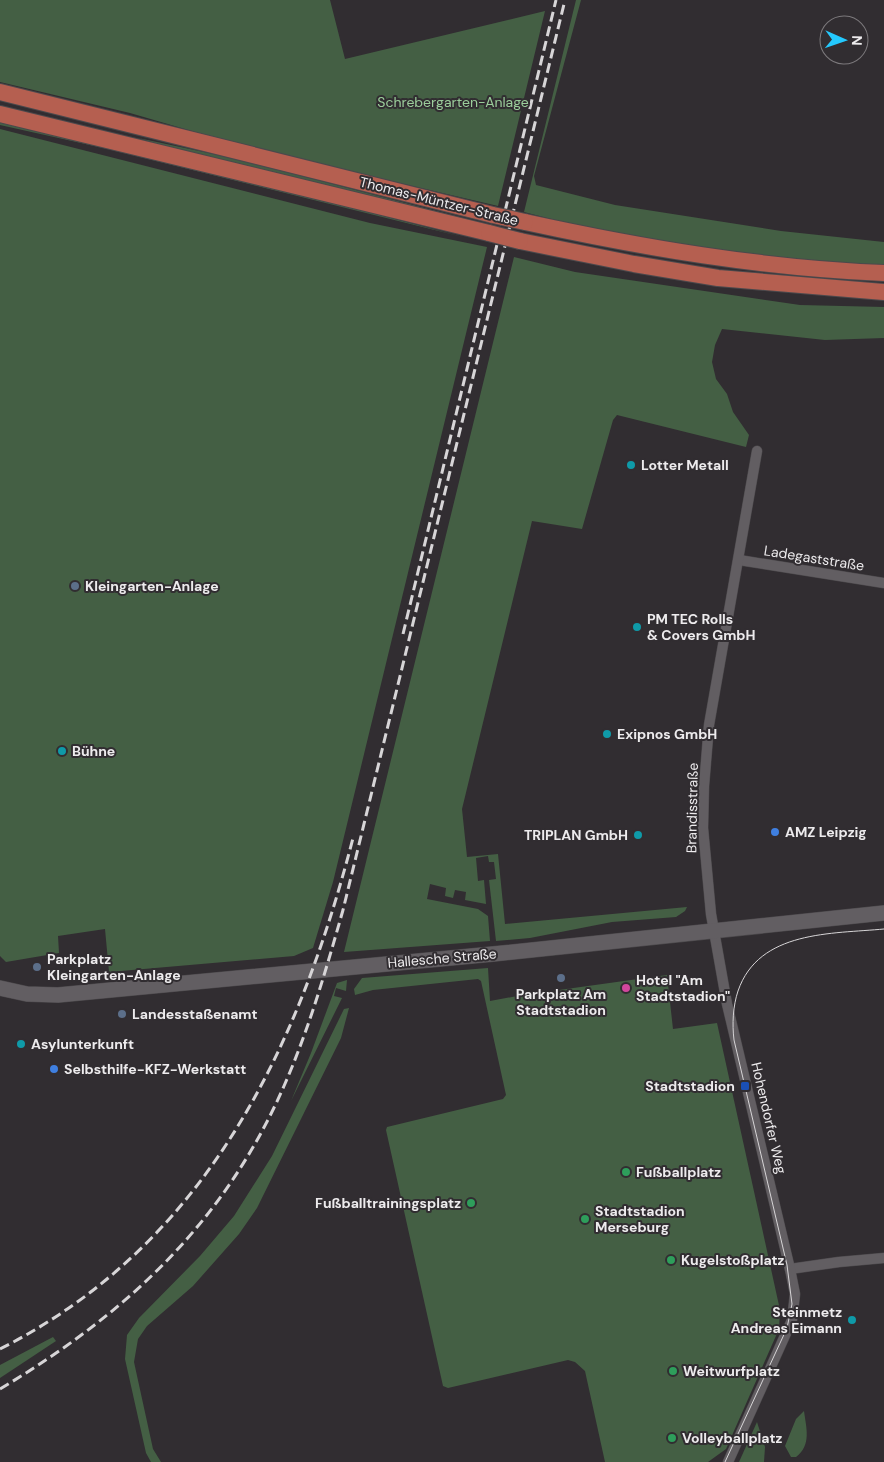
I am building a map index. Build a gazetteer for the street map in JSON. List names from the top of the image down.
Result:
{
  "streets": {
    "main road": ["Thomas-Müntzer-Straße"],
    "street": [
      "Ladegaststraße",
      "Brandisstraße",
      "Hallesche Straße",
      "Hohendorfer Weg"
    ]
  },
  "crossings": [
    ["Ladegaststraße", "Brandisstraße"],
    ["Brandisstraße", "Hallesche Straße"],
    ["Brandisstraße", "Hohendorfer Weg"],
    ["Hallesche Straße", "Hohendorfer Weg"]
  ],
  "parks": ["Schrebergarten-Anlage"],
  "places": {
    "other": [
      "Lotter Metall",
      "Kleingarten-Anlage",
      "PM TEC Rolls & Covers GmbH",
      "Exipnos GmbH",
      "Bühne",
      "AMZ Leipzig",
      "TRIPLAN GmbH",
      "Parkplatz Kleingarten-Anlage",
      "Parkplatz Am Stadtstadion",
      "Hotel \"Am Stadtstadion\"",
      "Landesstaßenamt",
      "Asylunterkunft",
      "Selbsthilfe-KFZ-Werkstatt",
      "Fußballplatz",
      "Fußballtrainingsplatz",
      "Stadtstadion Merseburg",
      "Kugelstoßplatz",
      "Steinmetz Andreas Eimann",
      "Weitwurfplatz",
      "Volleyballplatz"
    ],
    "transit": ["Stadtstadion"]
  },
  "north": "right"
}
